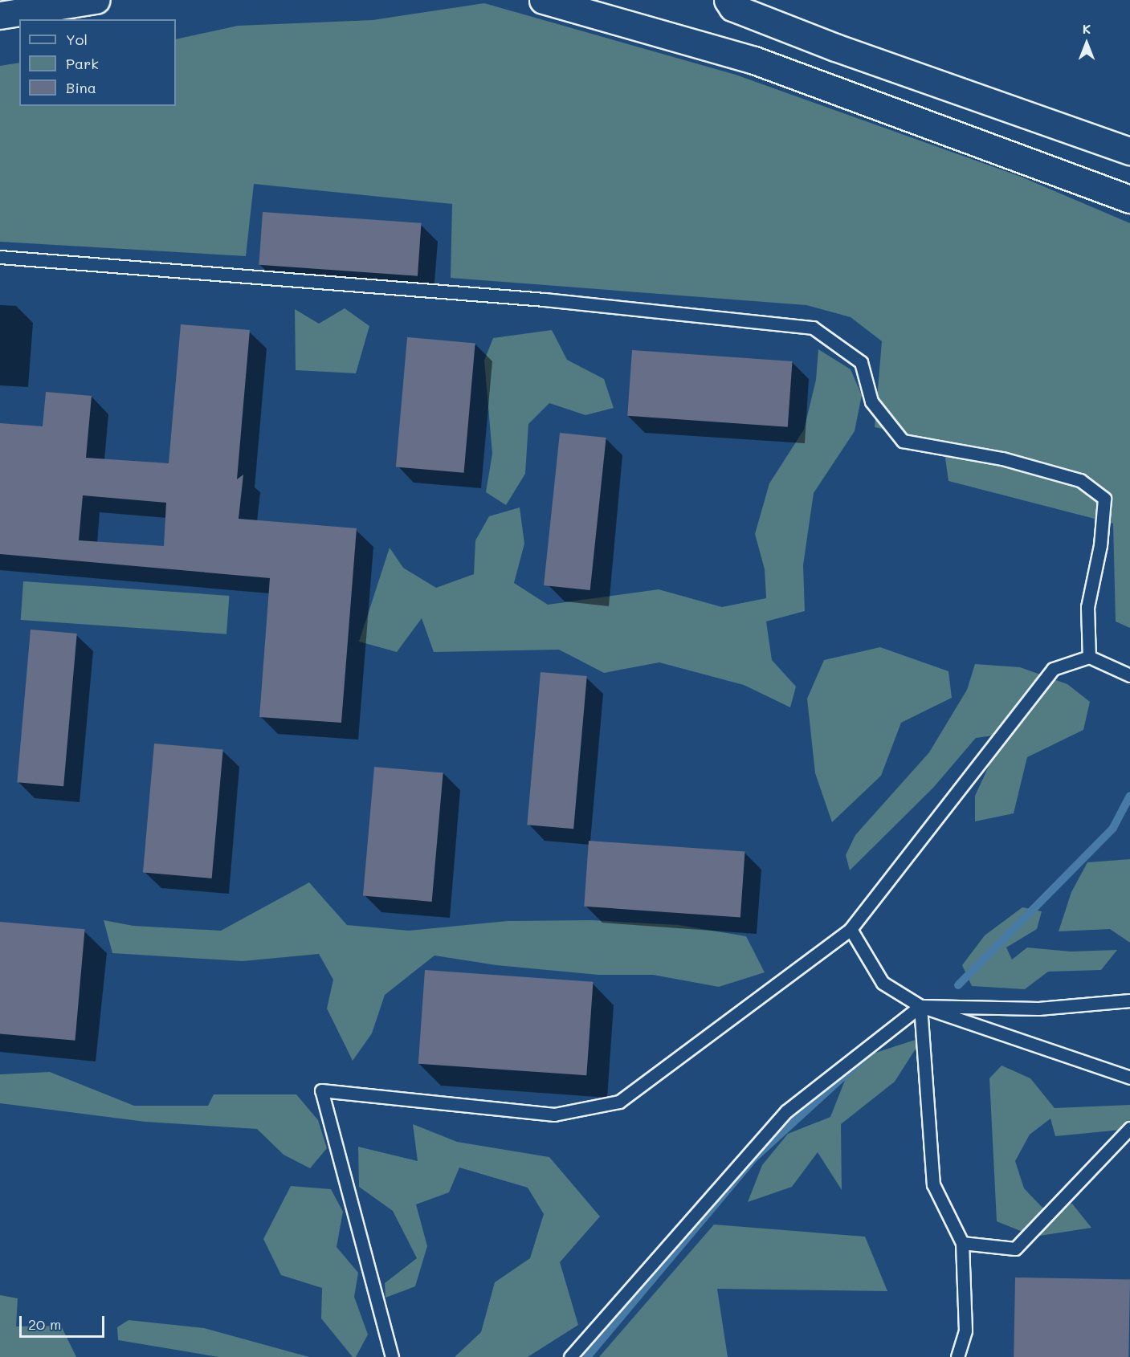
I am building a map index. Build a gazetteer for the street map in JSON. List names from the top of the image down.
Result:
{
  "legend": ["Yol", "Park", "Bina"],
  "scale_bar": "20 m",
  "north": "top"
}
